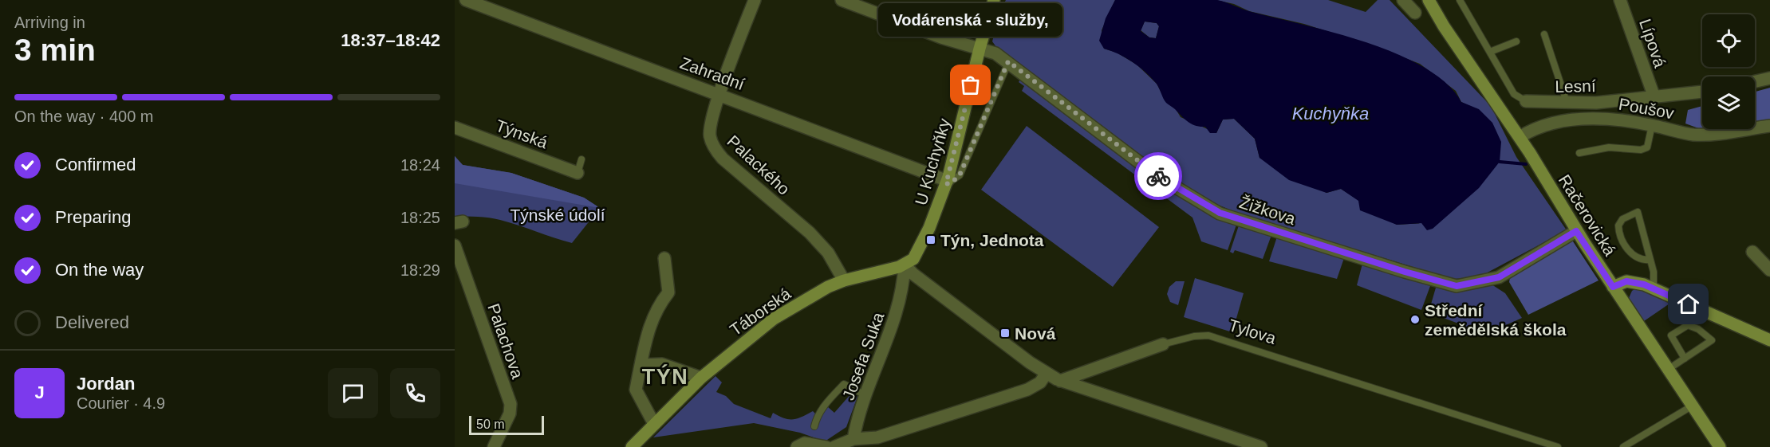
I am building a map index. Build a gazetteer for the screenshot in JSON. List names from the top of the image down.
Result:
{
  "streets": {
    "street": [
      "Lípová",
      "Zahradní",
      "Lesní",
      "Poušov",
      "Týnská",
      "U Kuchyňky",
      "Palackého",
      "Žižkova",
      "Račerovická",
      "Táborská",
      "Tylova",
      "Palachova",
      "Josefa Suka"
    ]
  },
  "crossings": [
    ["Lípová", "Lesní"],
    ["Zahradní", "U Kuchyňky"],
    ["Zahradní", "Palackého"],
    ["Poušov", "Račerovická"],
    ["U Kuchyňky", "Žižkova"],
    ["U Kuchyňky", "Josefa Suka"],
    ["Palackého", "Táborská"],
    ["Žižkova", "Račerovická"]
  ],
  "districts": ["TÝN"],
  "water": ["Kuchyňka"],
  "parks": ["Týnské údolí"],
  "places": {
    "other": ["Vodárenská - služby,", "Střední zemědělská škola"],
    "transit": ["Týn, Jednota", "Nová"]
  },
  "scale_bar": "50 m",
  "page": {
    "heading": ["3 min", "Arriving in", "18:37–18:42"],
    "panel": ["Jordan", "Courier · 4.9"],
    "bubble": "Vodárenská - služby,",
    "bar": "On the way · 400 m",
    "list": [
      ["Confirmed", "18:24"],
      ["Preparing", "18:25"],
      ["On the way", "18:29"],
      "Delivered"
    ],
    "round": "J",
    "scale": "50 m"
  }
}
